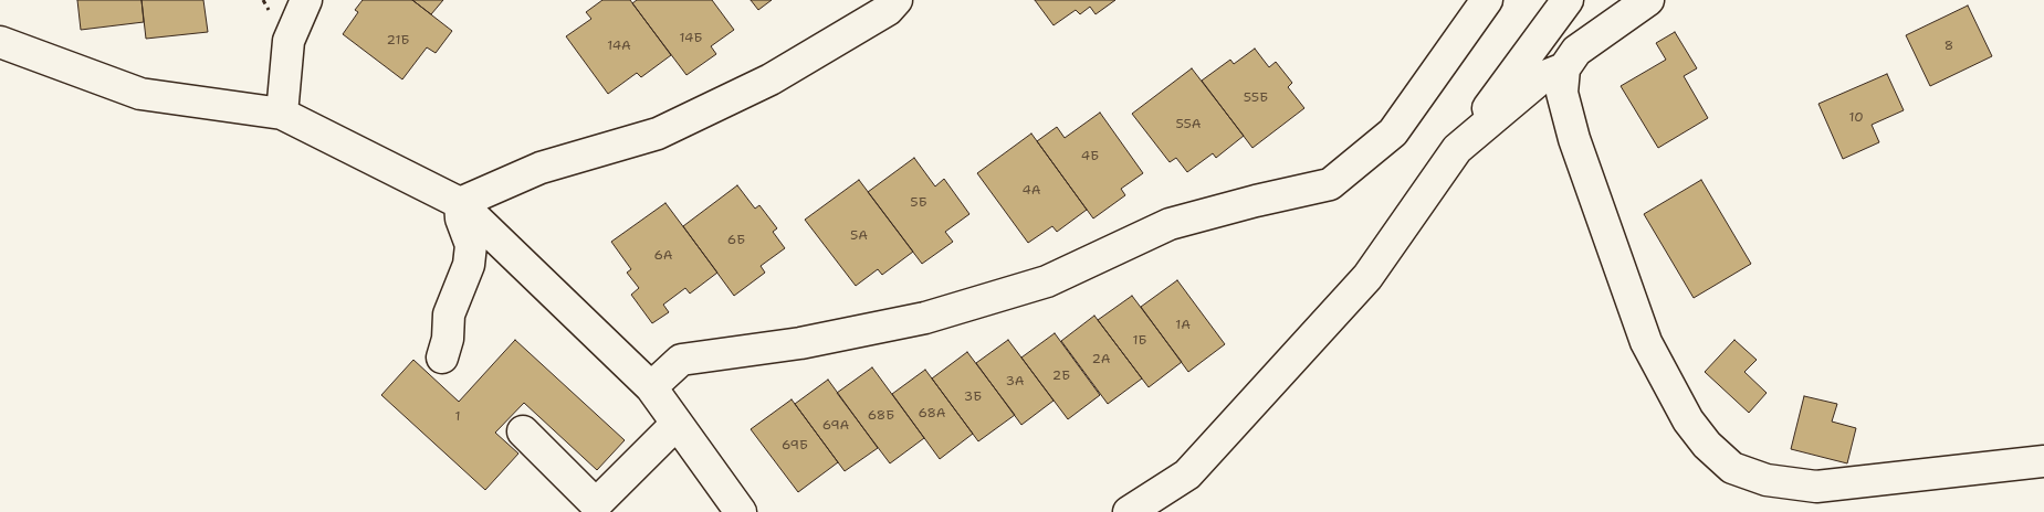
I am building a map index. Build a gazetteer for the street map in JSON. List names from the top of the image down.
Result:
{
  "house_numbers": [
    "14Б",
    "21Б",
    "14А",
    "8",
    "55Б",
    "10",
    "55А",
    "4Б",
    "4А",
    "5Б",
    "5А",
    "6Б",
    "6А",
    "1А",
    "1Б",
    "2А",
    "2Б",
    "3А",
    "3Б",
    "68А",
    "68Б",
    "1",
    "69А",
    "69Б"
  ]
}
